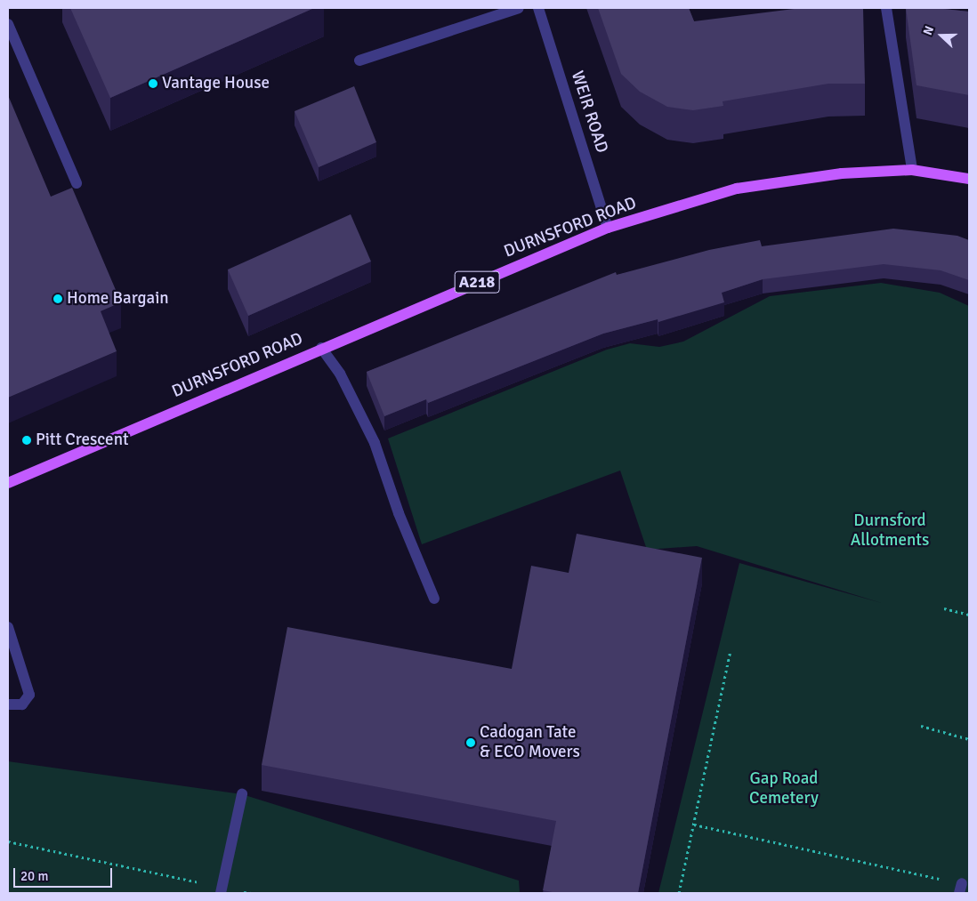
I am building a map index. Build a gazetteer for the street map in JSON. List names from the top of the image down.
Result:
{
  "streets": {
    "main road": ["DURNSFORD ROAD", "A218"],
    "lane": ["WEIR ROAD"]
  },
  "crossings": [
    ["WEIR ROAD", "DURNSFORD ROAD"]
  ],
  "parks": ["Durnsford Allotments", "Gap Road Cemetery"],
  "places": [
    "Vantage House",
    "Home Bargain",
    "Pitt Crescent",
    "Cadogan Tate & ECO Movers"
  ],
  "scale_bar": "20 m",
  "north": "left"
}
